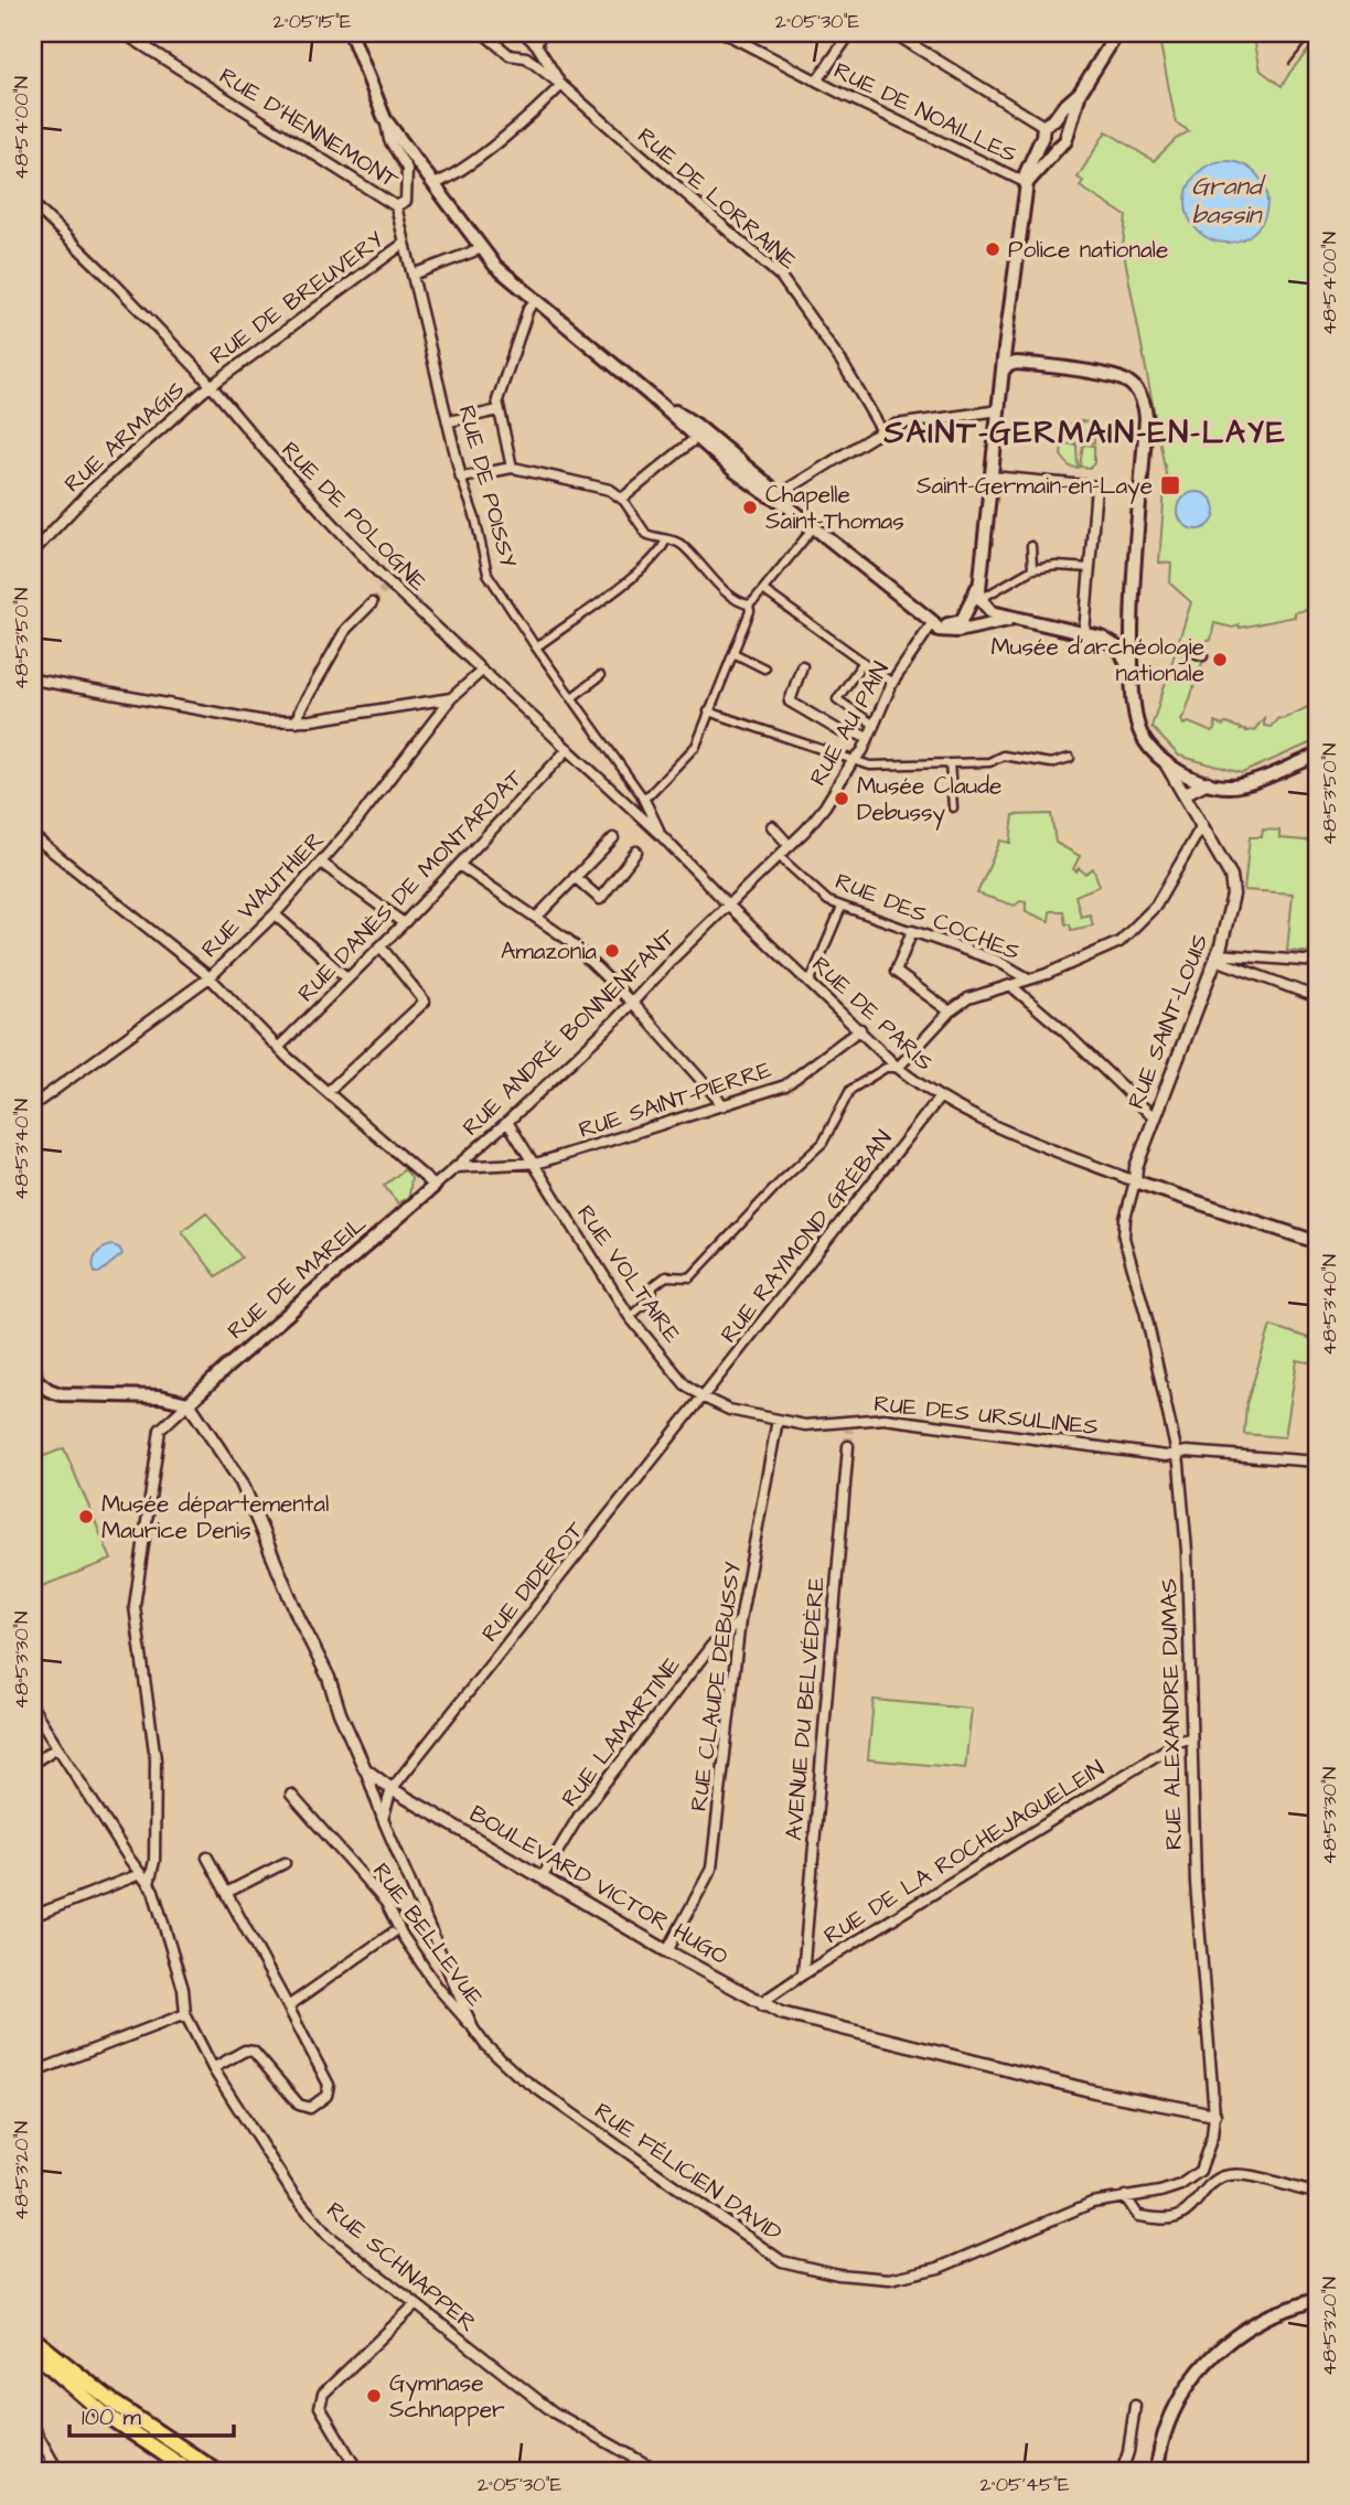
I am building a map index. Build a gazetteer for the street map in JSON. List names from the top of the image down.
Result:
{
  "streets": {
    "main road": ["RUE DE MAREIL"],
    "street": [
      "RUE DE NOAILLES",
      "RUE D'HENNEMONT",
      "RUE DE LORRAINE",
      "RUE DE BREUVERY",
      "RUE ARMAGIS",
      "RUE DE POISSY",
      "RUE DE POLOGNE",
      "RUE AU PAIN",
      "RUE DANÈS DE MONTARDAT",
      "RUE WAUTHIER",
      "RUE DES COCHES",
      "RUE DE PARIS",
      "RUE SAINT-LOUIS",
      "RUE ANDRÉ BONNENFANT",
      "RUE SAINT-PIERRE",
      "RUE RAYMOND GRÉBAN",
      "RUE VOLTAIRE",
      "RUE DES URSULINES",
      "RUE DIDEROT",
      "RUE CLAUDE DEBUSSY",
      "AVENUE DU BELVÉDÈRE",
      "RUE ALEXANDRE DUMAS",
      "RUE LAMARTINE",
      "RUE DE LA ROCHEJAQUELEIN",
      "BOULEVARD VICTOR HUGO",
      "RUE BELLEVUE",
      "RUE FÉLICIEN DAVID",
      "RUE SCHNAPPER"
    ]
  },
  "crossings": [
    ["RUE D'HENNEMONT", "RUE DE POISSY"],
    ["RUE DE BREUVERY", "RUE ARMAGIS"],
    ["RUE DE BREUVERY", "RUE DE POISSY"],
    ["RUE DE BREUVERY", "RUE DE POLOGNE"],
    ["RUE ARMAGIS", "RUE DE POLOGNE"],
    ["RUE DE POISSY", "RUE DE POLOGNE"],
    ["RUE DE POISSY", "RUE DE PARIS"],
    ["RUE DE POLOGNE", "RUE DANÈS DE MONTARDAT"],
    ["RUE DE POLOGNE", "RUE WAUTHIER"],
    ["RUE DE POLOGNE", "RUE DE PARIS"],
    ["RUE AU PAIN", "RUE DES COCHES"],
    ["RUE AU PAIN", "RUE DE PARIS"],
    ["RUE AU PAIN", "RUE ANDRÉ BONNENFANT"],
    ["RUE DE PARIS", "RUE SAINT-LOUIS"],
    ["RUE DE PARIS", "RUE ANDRÉ BONNENFANT"],
    ["RUE DE PARIS", "RUE SAINT-PIERRE"],
    ["RUE DE PARIS", "RUE RAYMOND GRÉBAN"],
    ["RUE DE PARIS", "RUE ALEXANDRE DUMAS"],
    ["RUE SAINT-LOUIS", "RUE ALEXANDRE DUMAS"],
    ["RUE ANDRÉ BONNENFANT", "RUE SAINT-PIERRE"],
    ["RUE ANDRÉ BONNENFANT", "RUE VOLTAIRE"],
    ["RUE ANDRÉ BONNENFANT", "RUE DE MAREIL"],
    ["RUE SAINT-PIERRE", "RUE VOLTAIRE"],
    ["RUE RAYMOND GRÉBAN", "RUE VOLTAIRE"],
    ["RUE RAYMOND GRÉBAN", "RUE DES URSULINES"],
    ["RUE RAYMOND GRÉBAN", "RUE DIDEROT"],
    ["RUE VOLTAIRE", "RUE DES URSULINES"],
    ["RUE VOLTAIRE", "RUE DIDEROT"],
    ["RUE DE MAREIL", "BOULEVARD VICTOR HUGO"],
    ["RUE DES URSULINES", "RUE DIDEROT"],
    ["RUE DES URSULINES", "RUE CLAUDE DEBUSSY"],
    ["RUE DES URSULINES", "RUE ALEXANDRE DUMAS"],
    ["RUE DIDEROT", "BOULEVARD VICTOR HUGO"],
    ["RUE CLAUDE DEBUSSY", "RUE LAMARTINE"],
    ["RUE CLAUDE DEBUSSY", "BOULEVARD VICTOR HUGO"],
    ["AVENUE DU BELVÉDÈRE", "RUE DE LA ROCHEJAQUELEIN"],
    ["RUE ALEXANDRE DUMAS", "RUE DE LA ROCHEJAQUELEIN"],
    ["RUE ALEXANDRE DUMAS", "BOULEVARD VICTOR HUGO"],
    ["RUE ALEXANDRE DUMAS", "RUE FÉLICIEN DAVID"],
    ["RUE LAMARTINE", "BOULEVARD VICTOR HUGO"],
    ["RUE DE LA ROCHEJAQUELEIN", "BOULEVARD VICTOR HUGO"],
    ["BOULEVARD VICTOR HUGO", "RUE FÉLICIEN DAVID"],
    ["RUE BELLEVUE", "RUE FÉLICIEN DAVID"]
  ],
  "districts": ["SAINT-GERMAIN-EN-LAYE"],
  "water": ["Grand bassin"],
  "places": {
    "other": [
      "Police nationale",
      "Chapelle Saint-Thomas",
      "Musée d’archéologie nationale",
      "Musée Claude Debussy",
      "Amazonia",
      "Musée départemental Maurice Denis",
      "Gymnase Schnapper"
    ],
    "transit": ["Saint-Germain-en-Laye"]
  },
  "scale_bar": "100 m",
  "coordinates": [
    "2°05'15\"E",
    "2°05'30\"E",
    "48°54'00\"N",
    "48°53'50\"N",
    "48°53'40\"N",
    "48°53'30\"N",
    "48°53'20\"N",
    "2°05'45\"E"
  ]
}
